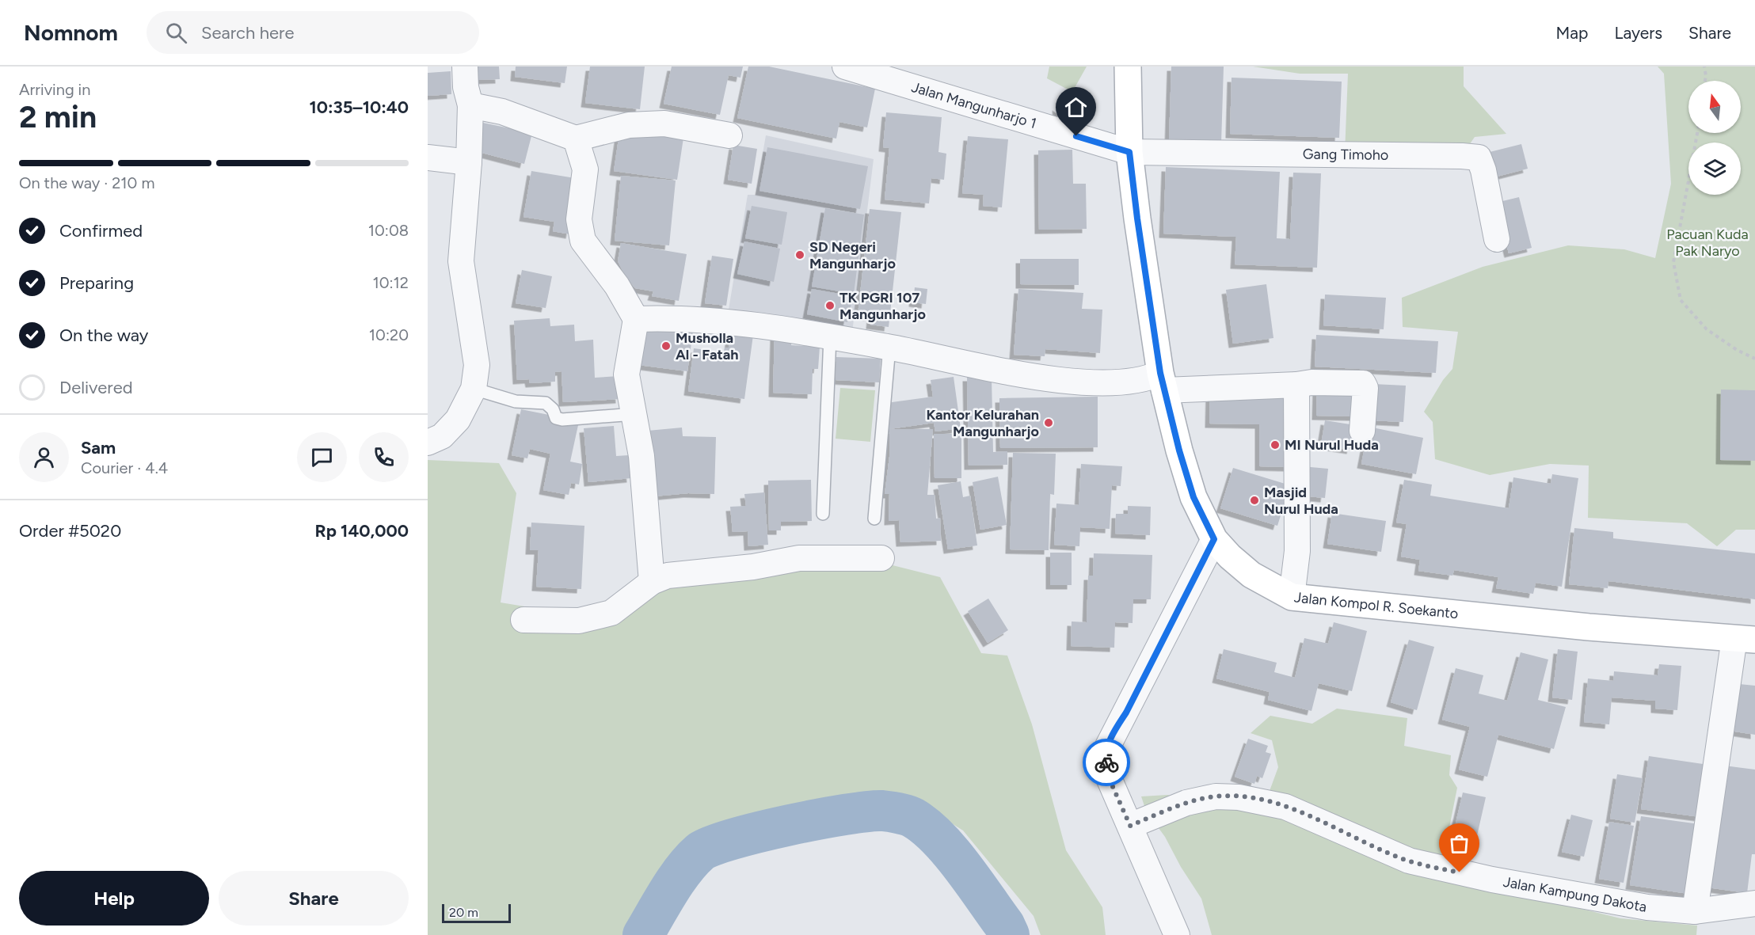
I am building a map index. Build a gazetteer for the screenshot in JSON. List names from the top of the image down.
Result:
{
  "streets": {
    "main road": ["Jalan Kompol R. Soekanto"],
    "street": ["Jalan Mangunharjo 1", "Gang Timoho", "Jalan Kampung Dakota"]
  },
  "crossings": [
    ["Jalan Mangunharjo 1", "Gang Timoho"],
    ["Jalan Mangunharjo 1", "Jalan Kompol R. Soekanto"],
    ["Gang Timoho", "Jalan Kompol R. Soekanto"]
  ],
  "parks": ["Pacuan Kuda Pak Naryo"],
  "places": [
    "SD Negeri Mangunharjo",
    "TK PGRI 107 Mangunharjo",
    "Musholla Al - Fatah",
    "Kantor Kelurahan Mangunharjo",
    "MI Nurul Huda",
    "Masjid Nurul Huda"
  ],
  "scale_bar": "20 m",
  "north": "top",
  "page": {
    "header": "Nomnom",
    "search": "Search here",
    "nav": ["Map", "Layers", "Share"],
    "heading": ["2 min", "Arriving in", "10:35–10:40"],
    "panel": [
      "Sam",
      "Courier · 4.4",
      "Order #5020",
      "Rp 140,000"
    ],
    "bar": "On the way · 210 m",
    "list": [
      ["Confirmed", "10:08"],
      ["Preparing", "10:12"],
      ["On the way", "10:20"],
      "Delivered"
    ],
    "buttons": ["Help", "Share"],
    "scale": "20 m"
  }
}
